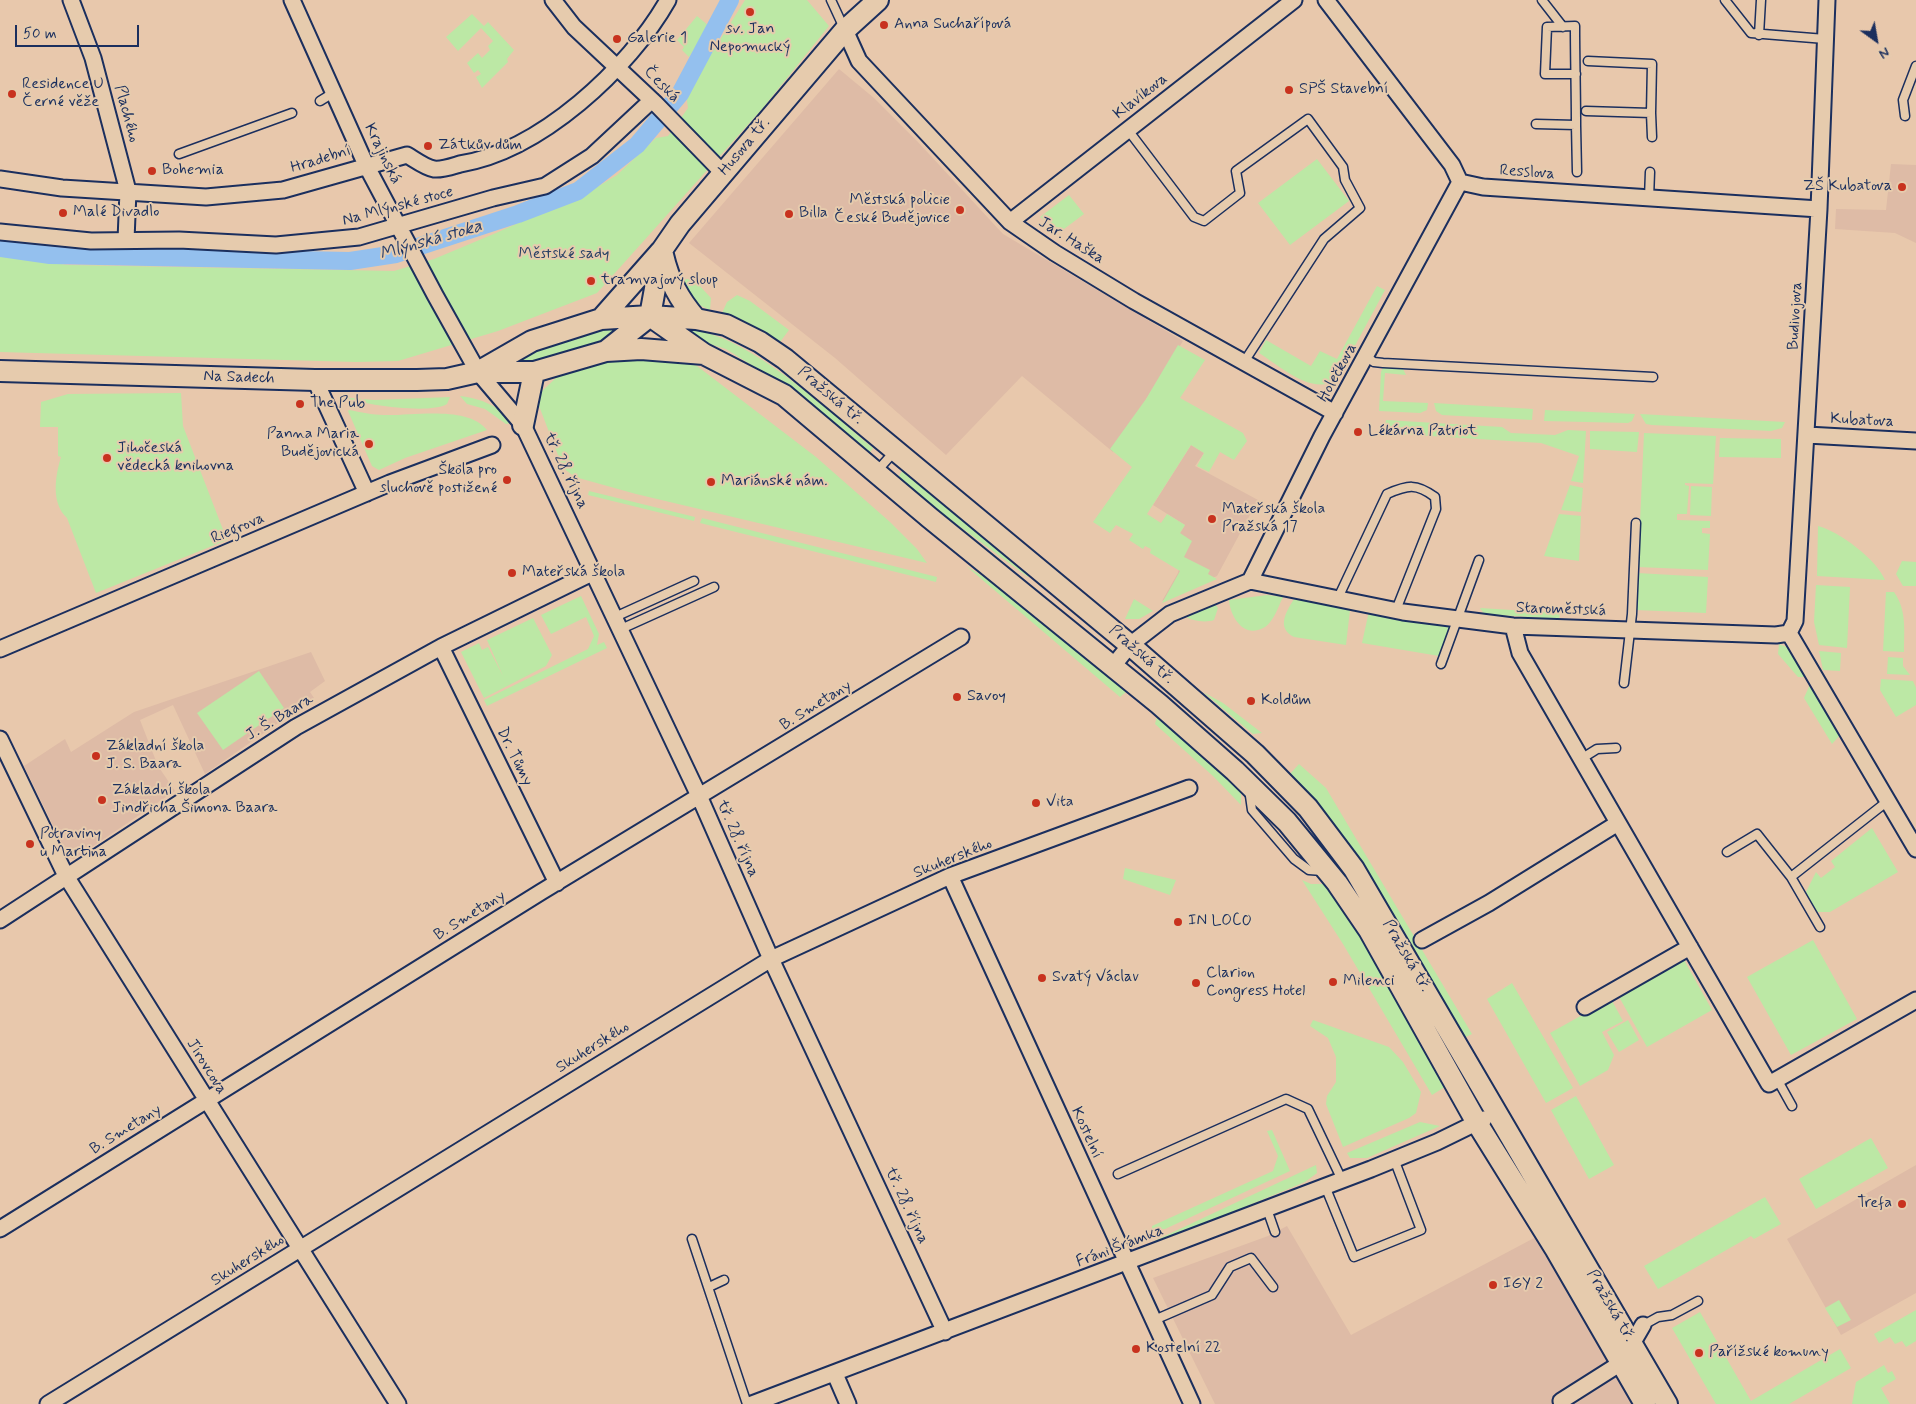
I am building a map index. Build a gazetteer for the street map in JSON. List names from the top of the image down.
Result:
{
  "streets": {
    "street": [
      "Česká",
      "Klavíkova",
      "Plachého",
      "Husova tř.",
      "Krajinská",
      "Hradební",
      "Resslova",
      "Na Mlýnské stoce",
      "Jar. Haška",
      "Budivojova",
      "Holečkova",
      "Na Sadech",
      "Pražská tř.",
      "Kubatova",
      "tř. 28. října",
      "Riegrova",
      "Staroměstská",
      "B. Smetany",
      "J. Š. Baara",
      "Dr. Tůmy",
      "Skuherského",
      "Jírovcova",
      "Kostelní",
      "Fráni Šrámka"
    ]
  },
  "crossings": [
    ["Česká", "Husova tř."],
    ["Česká", "Hradební"],
    ["Česká", "Na Mlýnské stoce"],
    ["Klavíkova", "Jar. Haška"],
    ["Plachého", "Hradební"],
    ["Plachého", "Na Mlýnské stoce"],
    ["Husova tř.", "Jar. Haška"],
    ["Husova tř.", "Pražská tř."],
    ["Krajinská", "Hradební"],
    ["Krajinská", "Na Mlýnské stoce"],
    ["Krajinská", "Na Sadech"],
    ["Krajinská", "Pražská tř."],
    ["Krajinská", "tř. 28. října"],
    ["Resslova", "Budivojova"],
    ["Resslova", "Holečkova"],
    ["Jar. Haška", "Holečkova"],
    ["Budivojova", "Kubatova"],
    ["Budivojova", "Staroměstská"],
    ["Holečkova", "Staroměstská"],
    ["Na Sadech", "Pražská tř."],
    ["Na Sadech", "tř. 28. října"],
    ["Pražská tř.", "tř. 28. října"],
    ["Pražská tř.", "Fráni Šrámka"],
    ["tř. 28. října", "B. Smetany"],
    ["tř. 28. října", "J. Š. Baara"],
    ["tř. 28. října", "Skuherského"],
    ["tř. 28. října", "Fráni Šrámka"],
    ["B. Smetany", "Dr. Tůmy"],
    ["B. Smetany", "Jírovcova"],
    ["J. Š. Baara", "Dr. Tůmy"],
    ["J. Š. Baara", "Jírovcova"],
    ["Skuherského", "Jírovcova"],
    ["Skuherského", "Kostelní"],
    ["Kostelní", "Fráni Šrámka"]
  ],
  "water": ["Mlýnská stoka"],
  "parks": ["Městské sady"],
  "places": [
    "sv. Jan Nepomucký",
    "Anna Suchařípová",
    "Galerie 1",
    "SPŠ Stavební",
    "Residence U Černé věže",
    "Zátkův dům",
    "Bohemia",
    "ZŠ Kubatova",
    "Městská policie České Budějovice",
    "Malé Divadlo",
    "Billa",
    "tramvajový sloup",
    "The Pub",
    "Lékárna Patriot",
    "Panna Maria Budějovická",
    "Jihočeská vědecká knihovna",
    "Škola pro sluchově postižené",
    "Mariánské nám.",
    "Mateřská škola Pražská 17",
    "Mateřská škola",
    "Savoy",
    "Koldům",
    "Základní škola J. S. Baara",
    "Základní škola Jindřicha Šimona Baara",
    "Vita",
    "Potraviny u Martina",
    "IN LOCO",
    "Svatý Václav",
    "Milenci",
    "Clarion Congress Hotel",
    "Trefa",
    "IGY 2",
    "Kostelní 22",
    "Pařížské komuny"
  ],
  "scale_bar": "50 m",
  "north": "bottom right"
}
